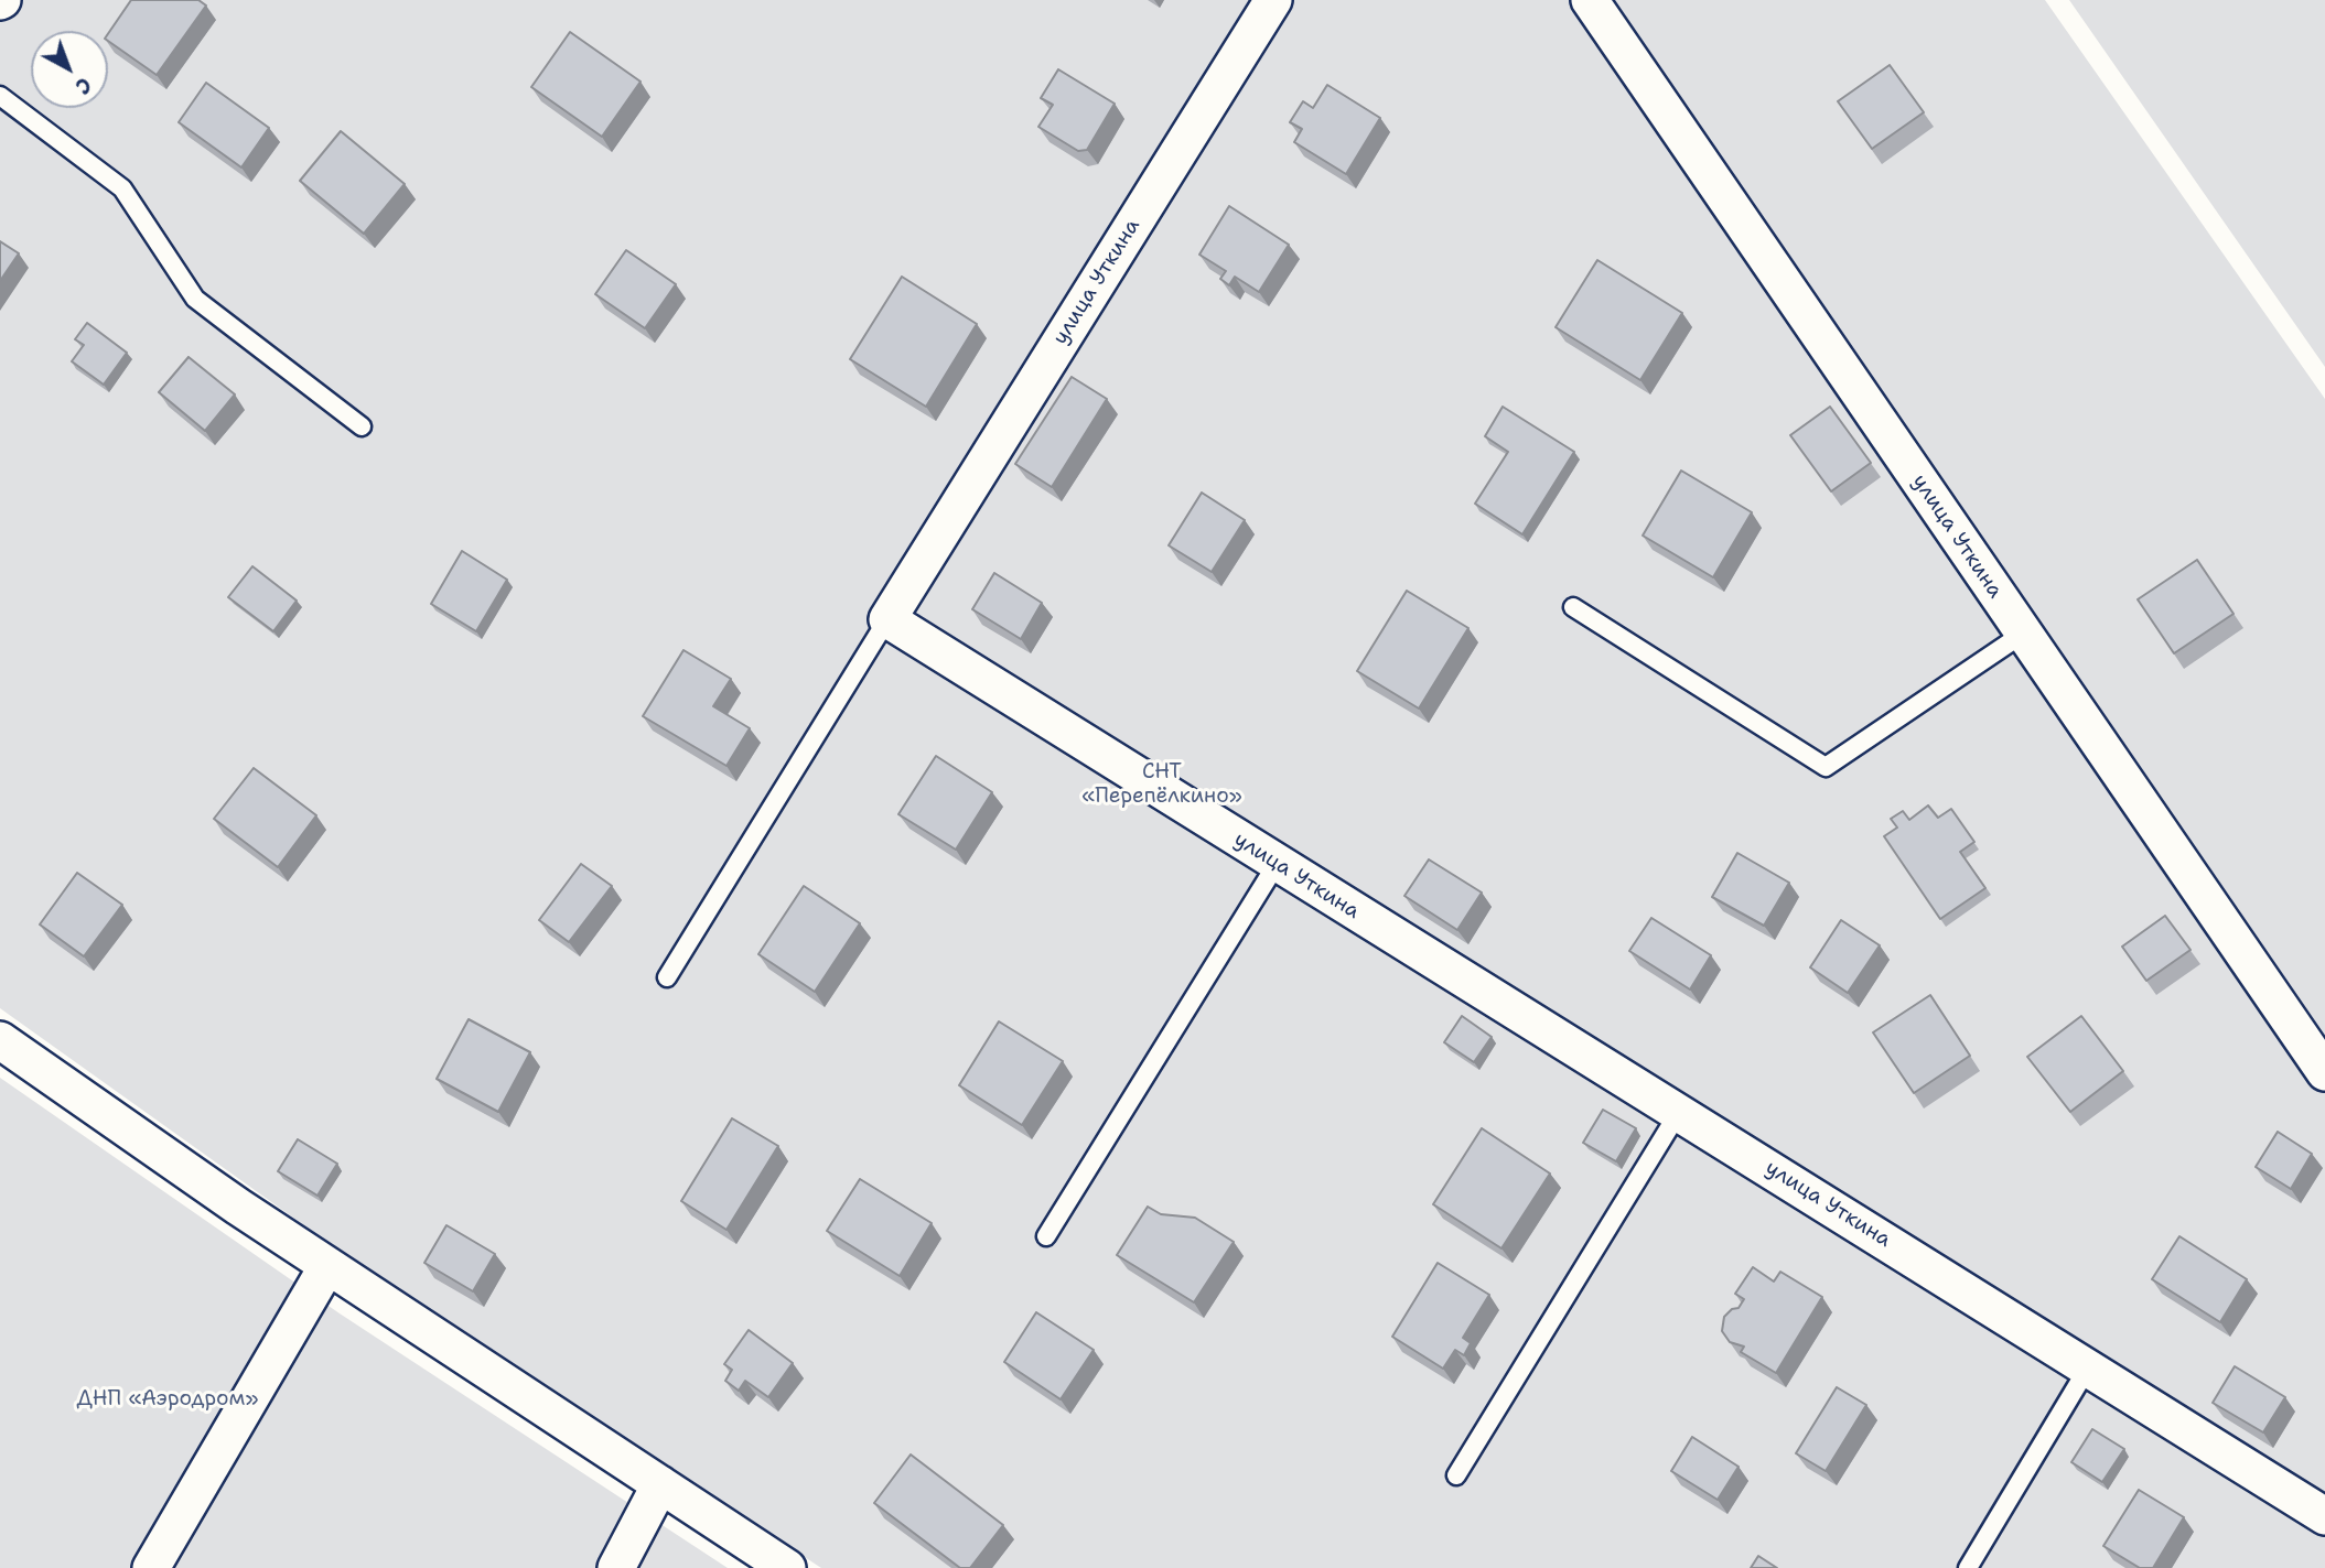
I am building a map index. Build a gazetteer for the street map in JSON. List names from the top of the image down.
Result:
{
  "streets": {
    "street": ["улица Уткина"]
  },
  "parks": ["СНТ «Перепёлкино»", "ДНП «Аэродром»"],
  "north": "bottom right"
}
